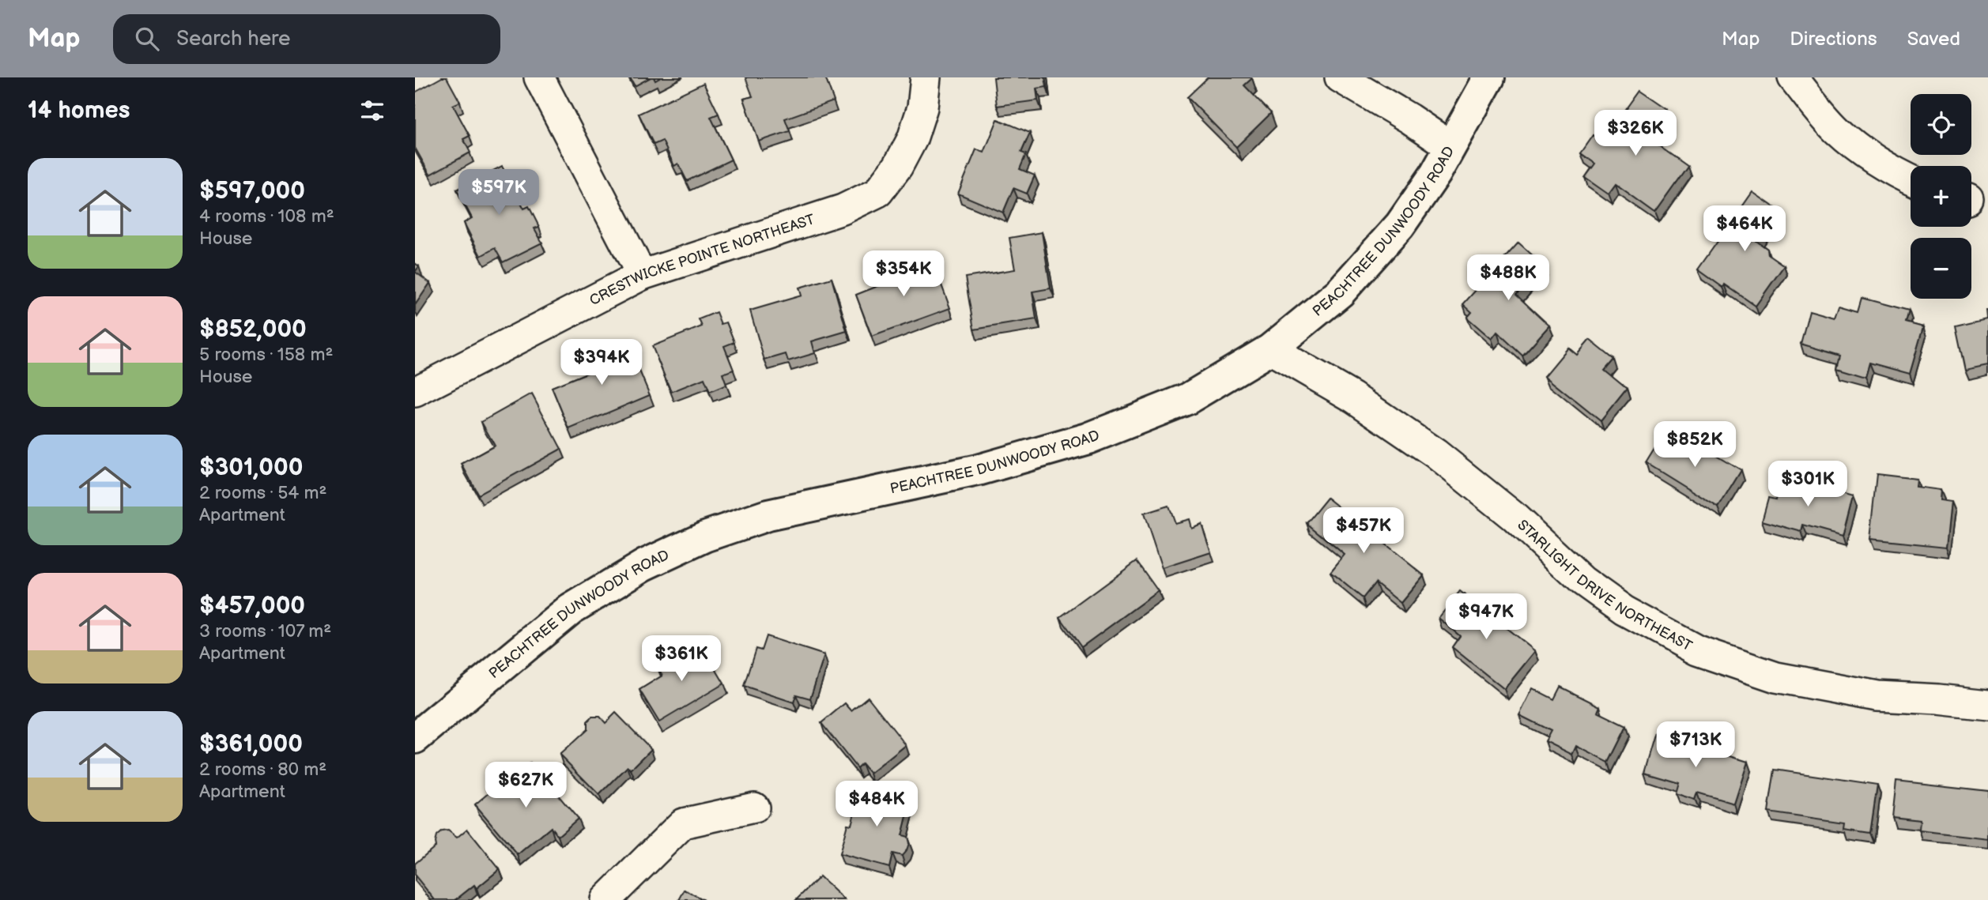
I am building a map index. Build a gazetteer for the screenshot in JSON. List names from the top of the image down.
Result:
{
  "streets": {
    "main road": ["PEACHTREE DUNWOODY ROAD"],
    "street": ["CRESTWICKE POINTE NORTHEAST", "STARLIGHT DRIVE NORTHEAST"]
  },
  "crossings": [
    ["PEACHTREE DUNWOODY ROAD", "STARLIGHT DRIVE NORTHEAST"]
  ],
  "page": {
    "header": "Map",
    "search": "Search here",
    "nav": ["Map", "Directions", "Saved"],
    "heading": "14 homes",
    "map_buttons": ["+", "−"],
    "price": [
      "$326K",
      "$597K",
      "$464K",
      "$354K",
      "$488K",
      "$394K",
      "$852K",
      "$301K",
      "$457K",
      "$947K",
      "$361K",
      "$713K",
      "$627K",
      "$484K"
    ],
    "list": [
      {
        "name": "$597,000",
        "note": "4 rooms · 108 m² · House"
      },
      {
        "name": "$852,000",
        "note": "5 rooms · 158 m² · House"
      },
      {
        "name": "$301,000",
        "note": "2 rooms · 54 m² · Apartment"
      },
      {
        "name": "$457,000",
        "note": "3 rooms · 107 m² · Apartment"
      },
      {
        "name": "$361,000",
        "note": "2 rooms · 80 m² · Apartment"
      }
    ]
  }
}
